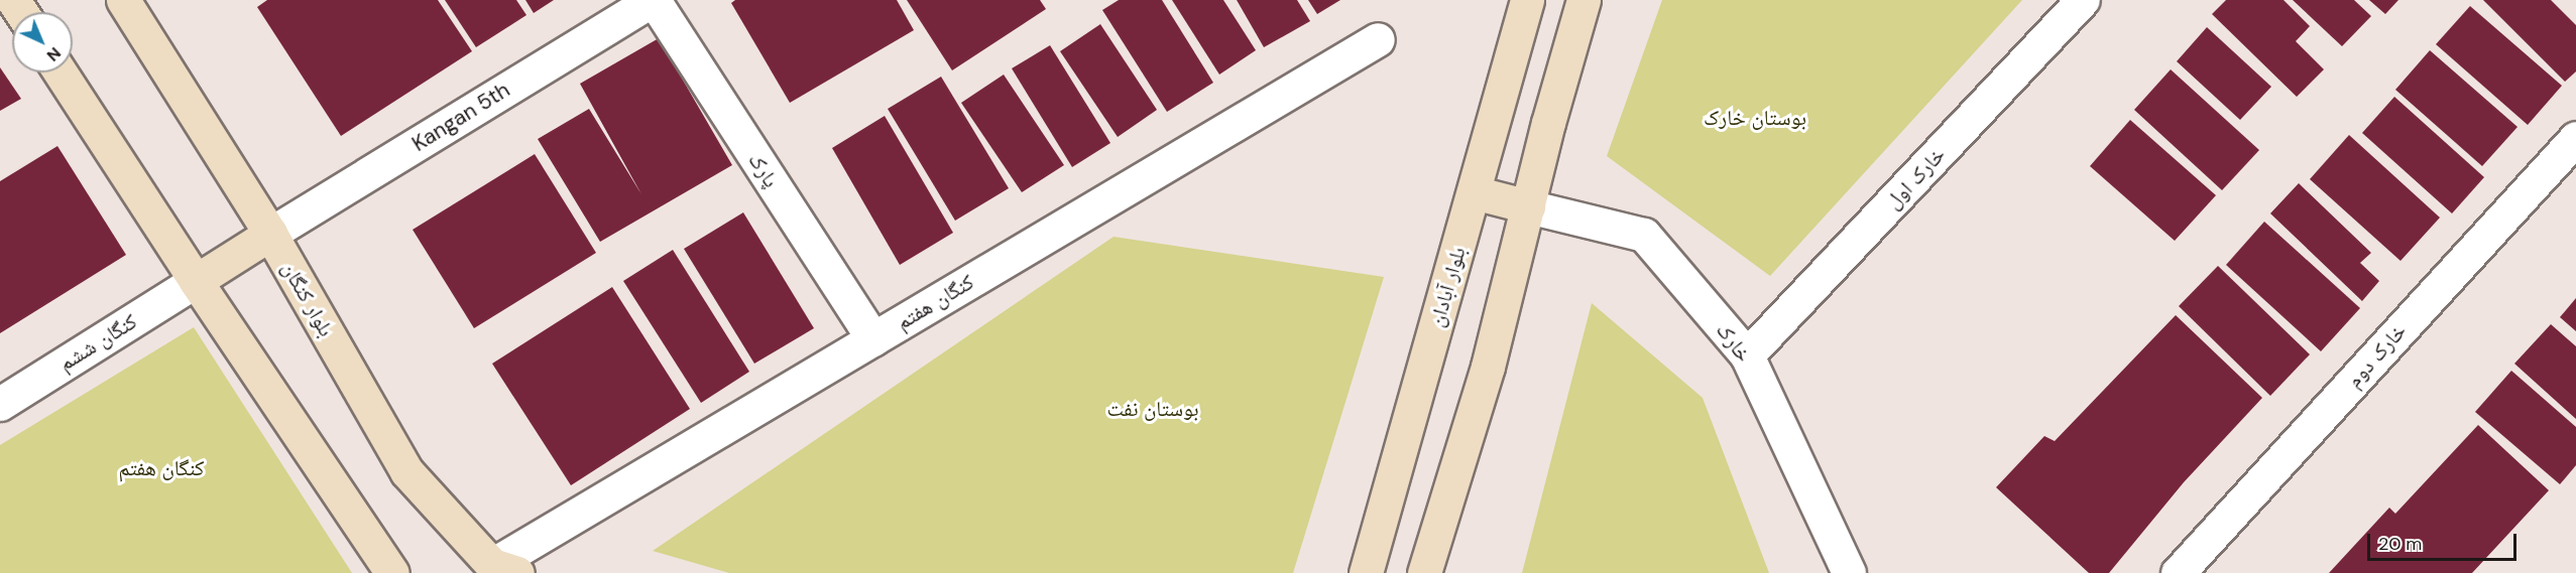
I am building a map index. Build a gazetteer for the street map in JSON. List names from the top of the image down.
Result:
{
  "streets": {
    "main road": ["بلوار آبادان", "بلوار کنگان"],
    "street": [
      "Kangan 5th",
      "پارک",
      "خارک اول",
      "کنگان هفتم",
      "کنگان ششم",
      "خارک",
      "خارک دوم"
    ]
  },
  "crossings": [
    ["Kangan 5th", "پارک"],
    ["Kangan 5th", "بلوار کنگان"],
    ["پارک", "کنگان هفتم"],
    ["خارک اول", "خارک"],
    ["بلوار کنگان", "کنگان هفتم"]
  ],
  "parks": ["بوستان خارک", "بوستان نفت", "کنگان هفتم"],
  "scale_bar": "20 m",
  "north": "bottom right"
}
